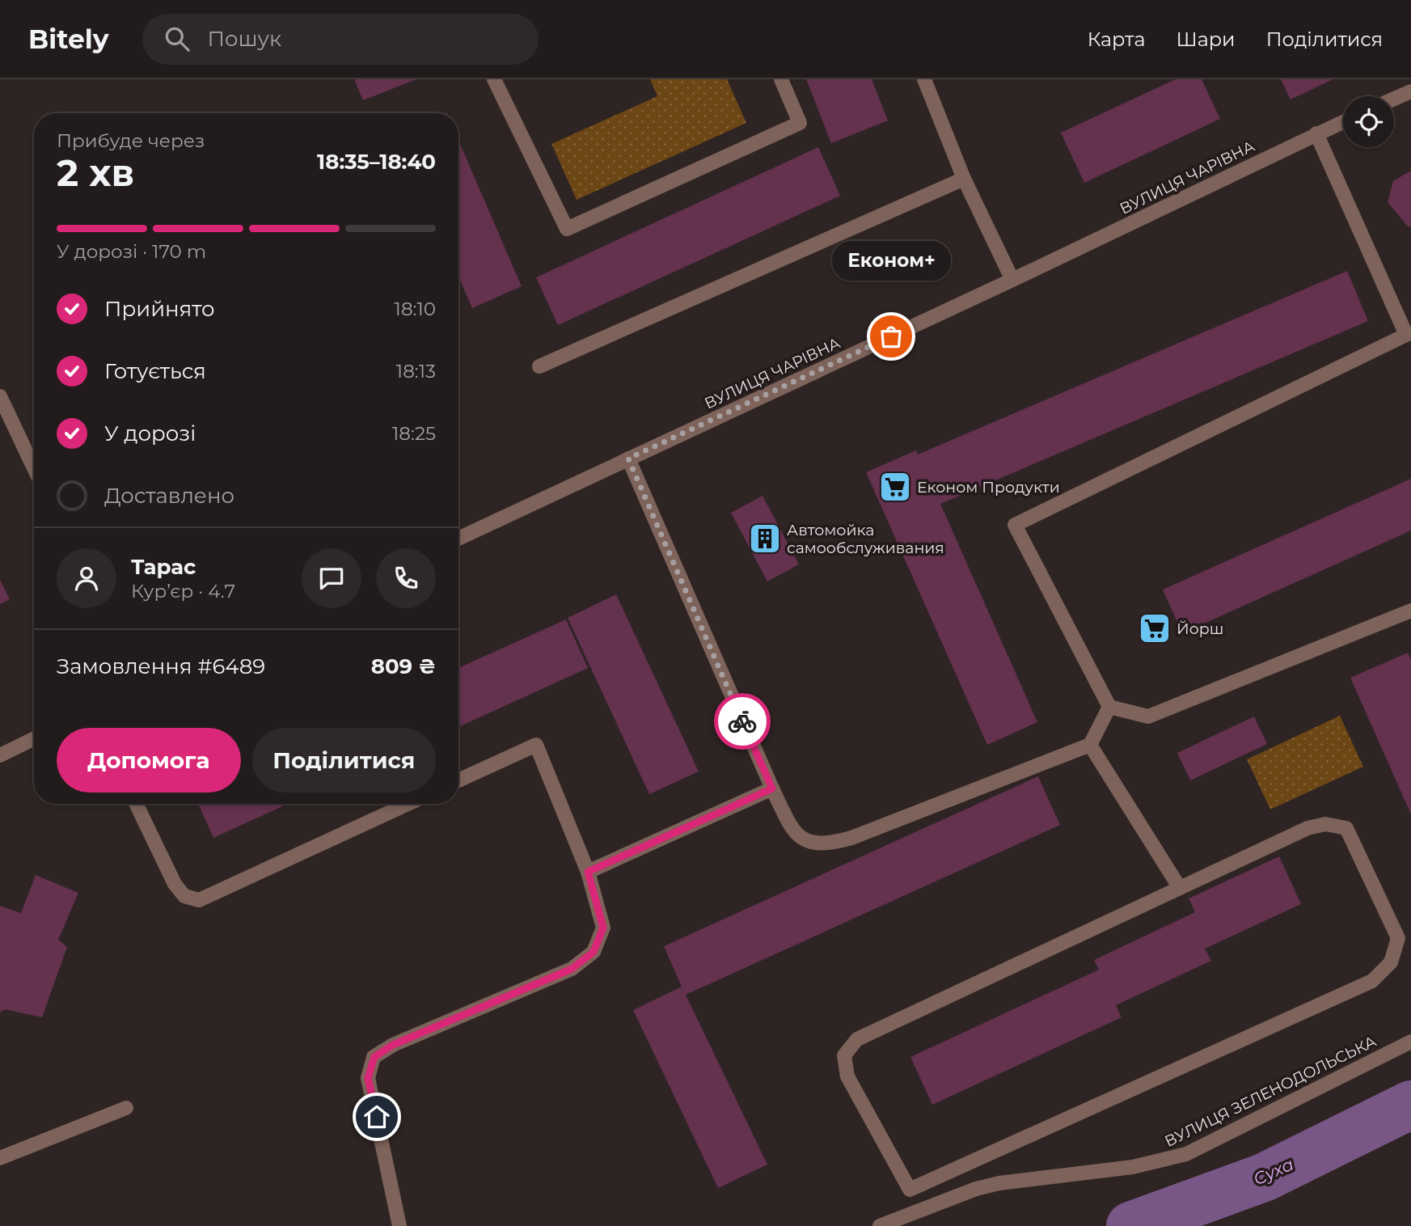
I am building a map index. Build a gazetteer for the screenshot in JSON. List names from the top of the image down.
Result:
{
  "streets": {
    "street": ["ВУЛИЦЯ ЧАРІВНА", "ВУЛИЦЯ ЗЕЛЕНОДОЛЬСЬКА"]
  },
  "water": ["Суха"],
  "places": {
    "other": ["Економ+"],
    "supermarket": ["Економ Продукти", "Йорш"],
    "building": ["Автомойка самообслуживания"]
  },
  "page": {
    "header": "Bitely",
    "search": "Пошук",
    "nav": ["Карта", "Шари", "Поділитися"],
    "heading": ["2 хв", "Прибуде через", "18:35–18:40"],
    "panel": [
      "Тарас",
      "Кур’єр · 4.7",
      "Замовлення #6489",
      "809 ₴"
    ],
    "bar": "У дорозі · 170 m",
    "bubble": "Економ+",
    "list": [
      ["Прийнято", "18:10"],
      ["Готується", "18:13"],
      ["У дорозі", "18:25"],
      "Доставлено"
    ],
    "buttons": ["Допомога", "Поділитися"]
  }
}
